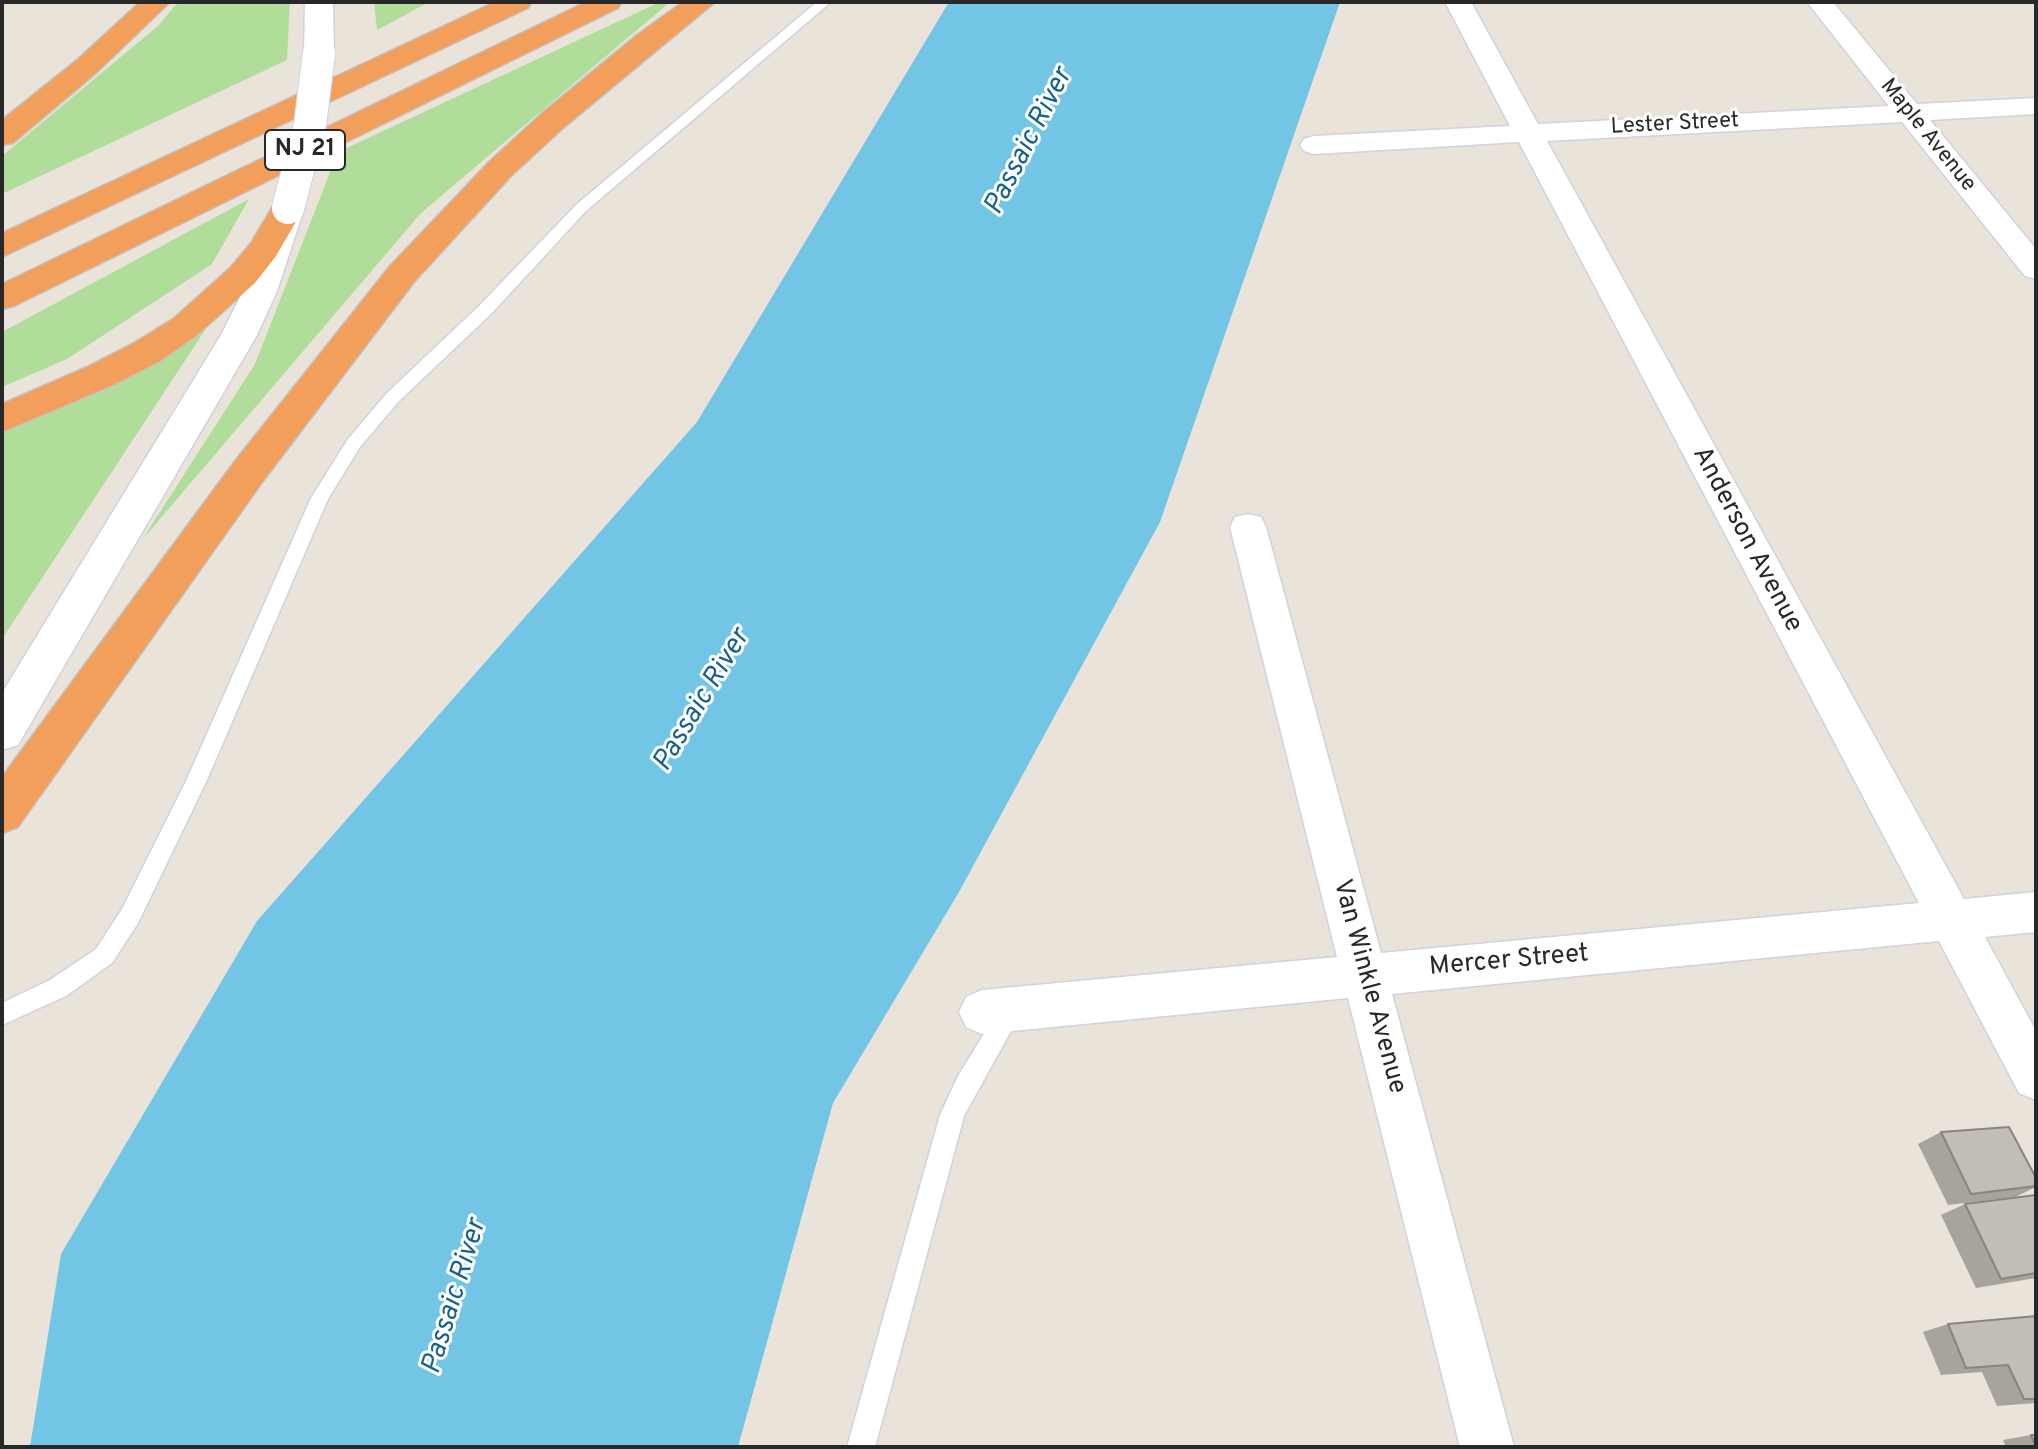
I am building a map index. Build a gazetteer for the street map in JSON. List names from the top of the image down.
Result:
{
  "streets": {
    "highway": ["NJ 21"],
    "street": [
      "Lester Street",
      "Maple Avenue",
      "Anderson Avenue",
      "Mercer Street",
      "Van Winkle Avenue"
    ]
  },
  "crossings": [
    ["Lester Street", "Maple Avenue"],
    ["Lester Street", "Anderson Avenue"],
    ["Anderson Avenue", "Mercer Street"],
    ["Mercer Street", "Van Winkle Avenue"]
  ],
  "water": ["Passaic River"]
}
